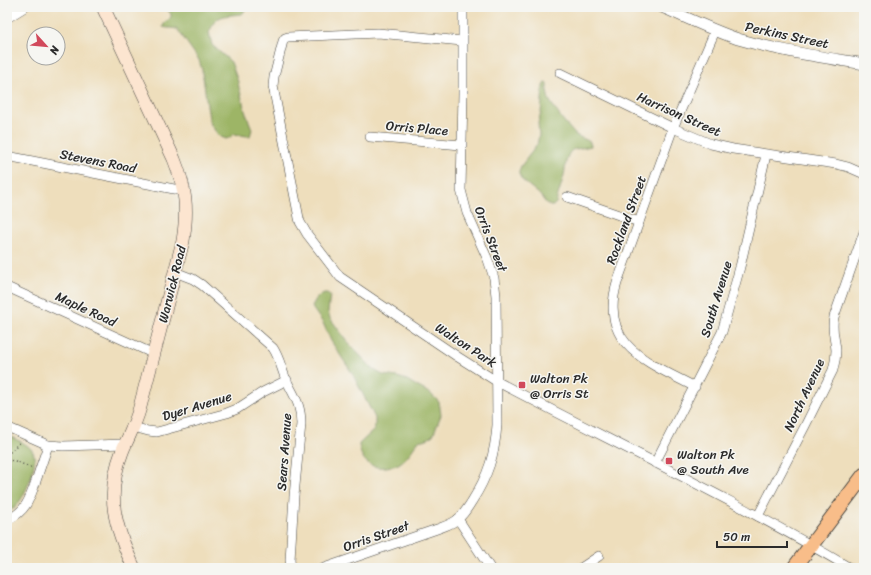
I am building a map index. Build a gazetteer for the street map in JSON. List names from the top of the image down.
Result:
{
  "streets": {
    "main road": ["Warwick Road"],
    "street": [
      "Perkins Street",
      "Harrison Street",
      "Orris Place",
      "Stevens Road",
      "Rockland Street",
      "Orris Street",
      "South Avenue",
      "Maple Road",
      "Walton Park",
      "North Avenue",
      "Dyer Avenue",
      "Sears Avenue"
    ]
  },
  "crossings": [
    ["Perkins Street", "Rockland Street"],
    ["Harrison Street", "Rockland Street"],
    ["Harrison Street", "South Avenue"],
    ["Orris Place", "Orris Street"],
    ["Stevens Road", "Warwick Road"],
    ["Rockland Street", "South Avenue"],
    ["Orris Street", "Walton Park"],
    ["Warwick Road", "Maple Road"],
    ["Warwick Road", "Dyer Avenue"],
    ["Warwick Road", "Sears Avenue"],
    ["South Avenue", "Walton Park"],
    ["Walton Park", "North Avenue"],
    ["Dyer Avenue", "Sears Avenue"]
  ],
  "places": {
    "transit": ["Walton Pk @ Orris St", "Walton Pk @ South Ave"]
  },
  "scale_bar": "50 m",
  "north": "bottom right"
}
